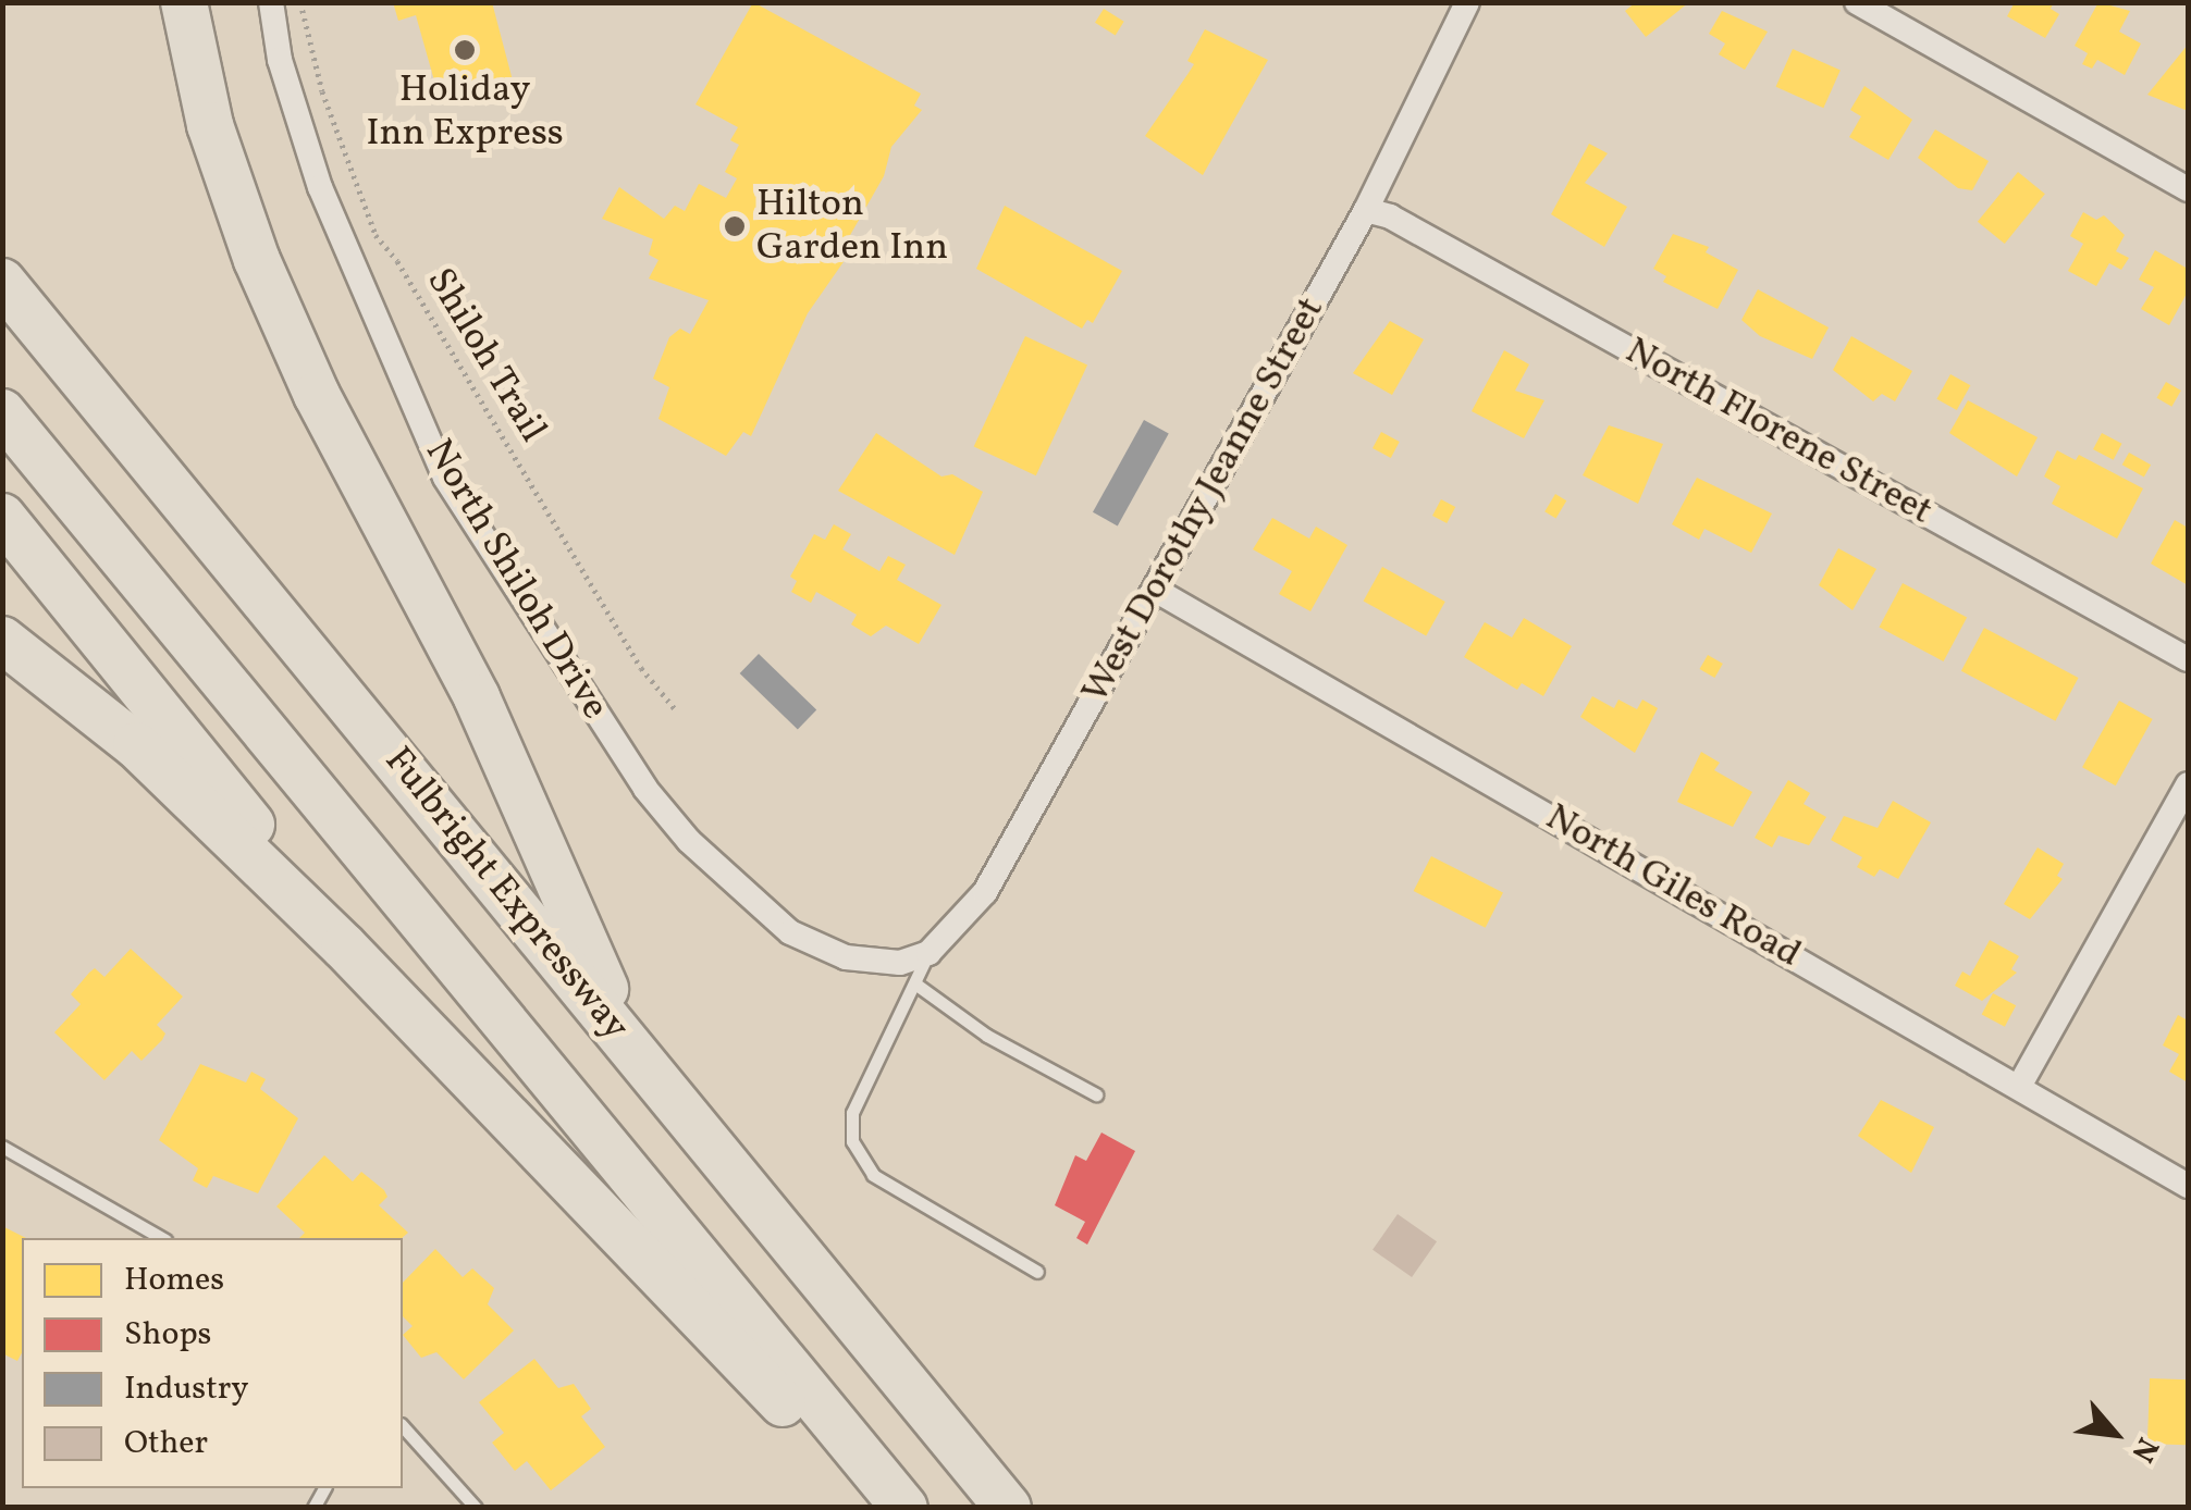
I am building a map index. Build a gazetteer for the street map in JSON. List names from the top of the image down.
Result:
{
  "streets": {
    "highway": ["Fulbright Expressway"],
    "street": [
      "North Florene Street",
      "West Dorothy Jeanne Street",
      "North Shiloh Drive",
      "North Giles Road"
    ],
    "path": ["Shiloh Trail"]
  },
  "crossings": [
    ["North Florene Street", "West Dorothy Jeanne Street"],
    ["West Dorothy Jeanne Street", "North Shiloh Drive"],
    ["West Dorothy Jeanne Street", "North Giles Road"]
  ],
  "places": ["Holiday Inn Express", "Hilton Garden Inn"],
  "legend": [
    "Homes",
    "Shops",
    "Industry",
    "Other"
  ],
  "north": "bottom right"
}
